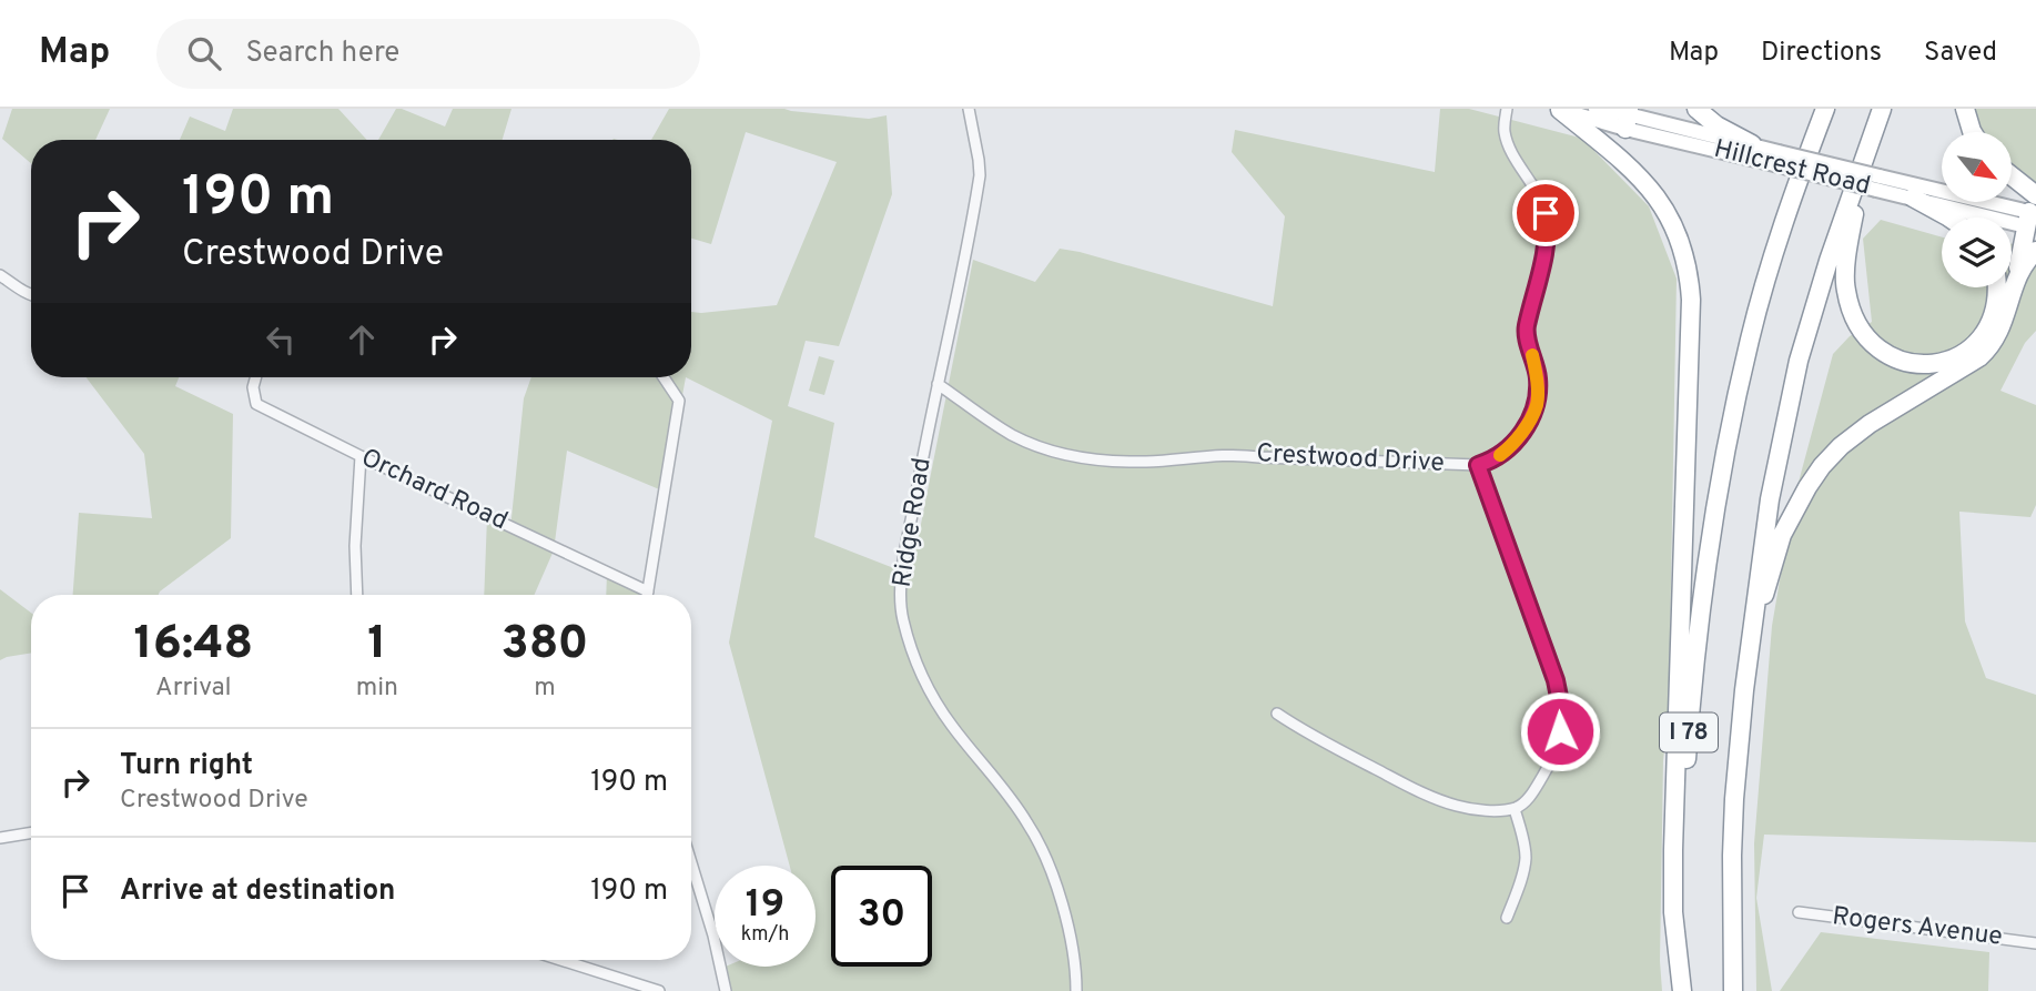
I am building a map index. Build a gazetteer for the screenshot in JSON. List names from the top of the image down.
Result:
{
  "streets": {
    "highway": ["I 78"],
    "main road": ["Hillcrest Road"],
    "street": [
      "Crestwood Drive",
      "Orchard Road",
      "Ridge Road",
      "Rogers Avenue"
    ]
  },
  "crossings": [
    ["Crestwood Drive", "Ridge Road"]
  ],
  "north": "bottom right",
  "page": {
    "header": "Map",
    "search": "Search here",
    "nav": ["Map", "Directions", "Saved"],
    "turn": ["190 m", "Crestwood Drive"],
    "eta": [
      "16:48",
      "Arrival",
      "1",
      "min",
      "380",
      "m"
    ],
    "list": [
      {
        "name": "Turn right",
        "note": "Crestwood Drive",
        "value": "190 m"
      },
      {
        "name": "Arrive at destination",
        "value": "190 m"
      }
    ],
    "speed": "19 km/h",
    "limit": "30"
  }
}
